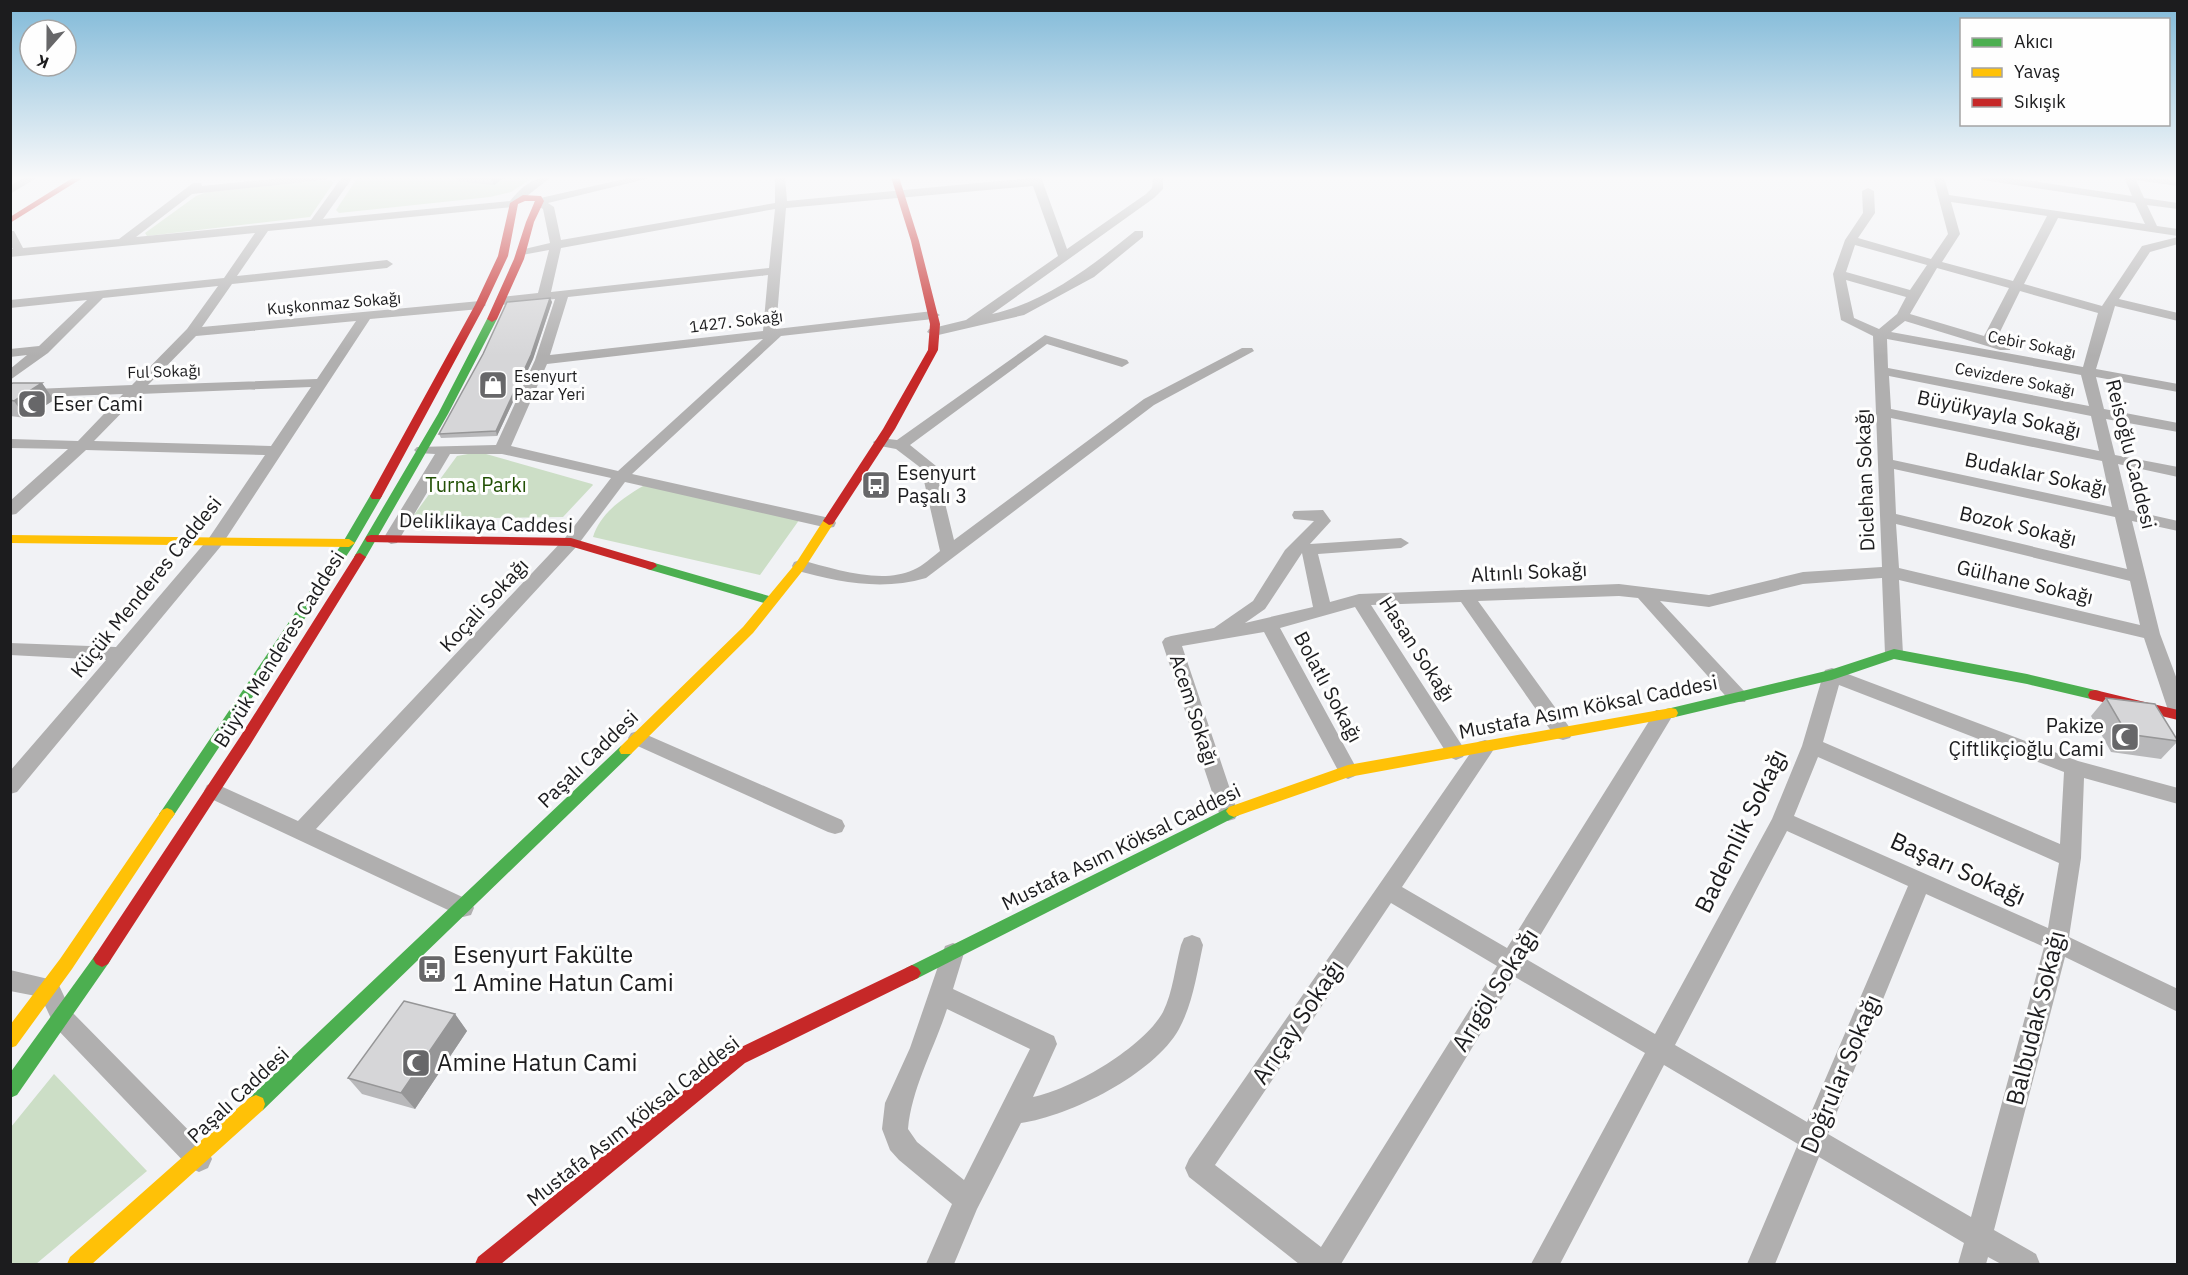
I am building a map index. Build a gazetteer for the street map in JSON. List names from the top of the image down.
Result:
{
  "streets": {
    "main road": [
      "Deliklikaya Caddesi",
      "Büyük Menderes Caddesi",
      "Mustafa Asım Köksal Caddesi",
      "Paşalı Caddesi"
    ],
    "street": [
      "Kuşkonmaz Sokağı",
      "1427. Sokağı",
      "Cebir Sokağı",
      "Ful Sokağı",
      "Cevizdere Sokağı",
      "Büyükyayla Sokağı",
      "Reisoğlu Caddesi",
      "Budaklar Sokağı",
      "Diclehan Sokağı",
      "Bozok Sokağı",
      "Altınlı Sokağı",
      "Gülhane Sokağı",
      "Küçük Menderes Caddesi",
      "Koçali Sokağı",
      "Hasan Sokağı",
      "Bolatlı Sokağı",
      "Acem Sokağı",
      "Bademlik Sokağı",
      "Başarı Sokağı",
      "Arıgöl Sokağı",
      "Balbudak Sokağı",
      "Arıçay Sokağı",
      "Doğrular Sokağı"
    ]
  },
  "crossings": [
    ["Kuşkonmaz Sokağı", "Küçük Menderes Caddesi"],
    ["Kuşkonmaz Sokağı", "Büyük Menderes Caddesi"],
    ["1427. Sokağı", "Koçali Sokağı"],
    ["1427. Sokağı", "Paşalı Caddesi"],
    ["Cebir Sokağı", "Reisoğlu Caddesi"],
    ["Cebir Sokağı", "Diclehan Sokağı"],
    ["Ful Sokağı", "Küçük Menderes Caddesi"],
    ["Cevizdere Sokağı", "Reisoğlu Caddesi"],
    ["Cevizdere Sokağı", "Diclehan Sokağı"],
    ["Büyükyayla Sokağı", "Reisoğlu Caddesi"],
    ["Büyükyayla Sokağı", "Diclehan Sokağı"],
    ["Reisoğlu Caddesi", "Budaklar Sokağı"],
    ["Reisoğlu Caddesi", "Bozok Sokağı"],
    ["Reisoğlu Caddesi", "Gülhane Sokağı"],
    ["Budaklar Sokağı", "Diclehan Sokağı"],
    ["Diclehan Sokağı", "Bozok Sokağı"],
    ["Diclehan Sokağı", "Altınlı Sokağı"],
    ["Diclehan Sokağı", "Gülhane Sokağı"],
    ["Diclehan Sokağı", "Mustafa Asım Köksal Caddesi"],
    ["Deliklikaya Caddesi", "Koçali Sokağı"],
    ["Deliklikaya Caddesi", "Büyük Menderes Caddesi"],
    ["Deliklikaya Caddesi", "Paşalı Caddesi"],
    ["Altınlı Sokağı", "Gülhane Sokağı"],
    ["Altınlı Sokağı", "Hasan Sokağı"],
    ["Altınlı Sokağı", "Bolatlı Sokağı"],
    ["Altınlı Sokağı", "Acem Sokağı"],
    ["Hasan Sokağı", "Mustafa Asım Köksal Caddesi"],
    ["Bolatlı Sokağı", "Mustafa Asım Köksal Caddesi"],
    ["Mustafa Asım Köksal Caddesi", "Acem Sokağı"],
    ["Mustafa Asım Köksal Caddesi", "Bademlik Sokağı"],
    ["Mustafa Asım Köksal Caddesi", "Arıgöl Sokağı"],
    ["Mustafa Asım Köksal Caddesi", "Arıçay Sokağı"],
    ["Bademlik Sokağı", "Başarı Sokağı"],
    ["Başarı Sokağı", "Balbudak Sokağı"],
    ["Başarı Sokağı", "Doğrular Sokağı"],
    ["Arıgöl Sokağı", "Arıçay Sokağı"]
  ],
  "parks": ["Turna Parkı"],
  "places": {
    "shop": ["Esenyurt Pazar Yeri"],
    "mosque": ["Eser Cami", "Pakize Çiftlikçioğlu Cami", "Amine Hatun Cami"],
    "bus stop": ["Esenyurt Paşalı 3", "Esenyurt Fakülte 1 Amine Hatun Cami"]
  },
  "legend": ["Akıcı", "Yavaş", "Sıkışık"],
  "north": "bottom"
}
